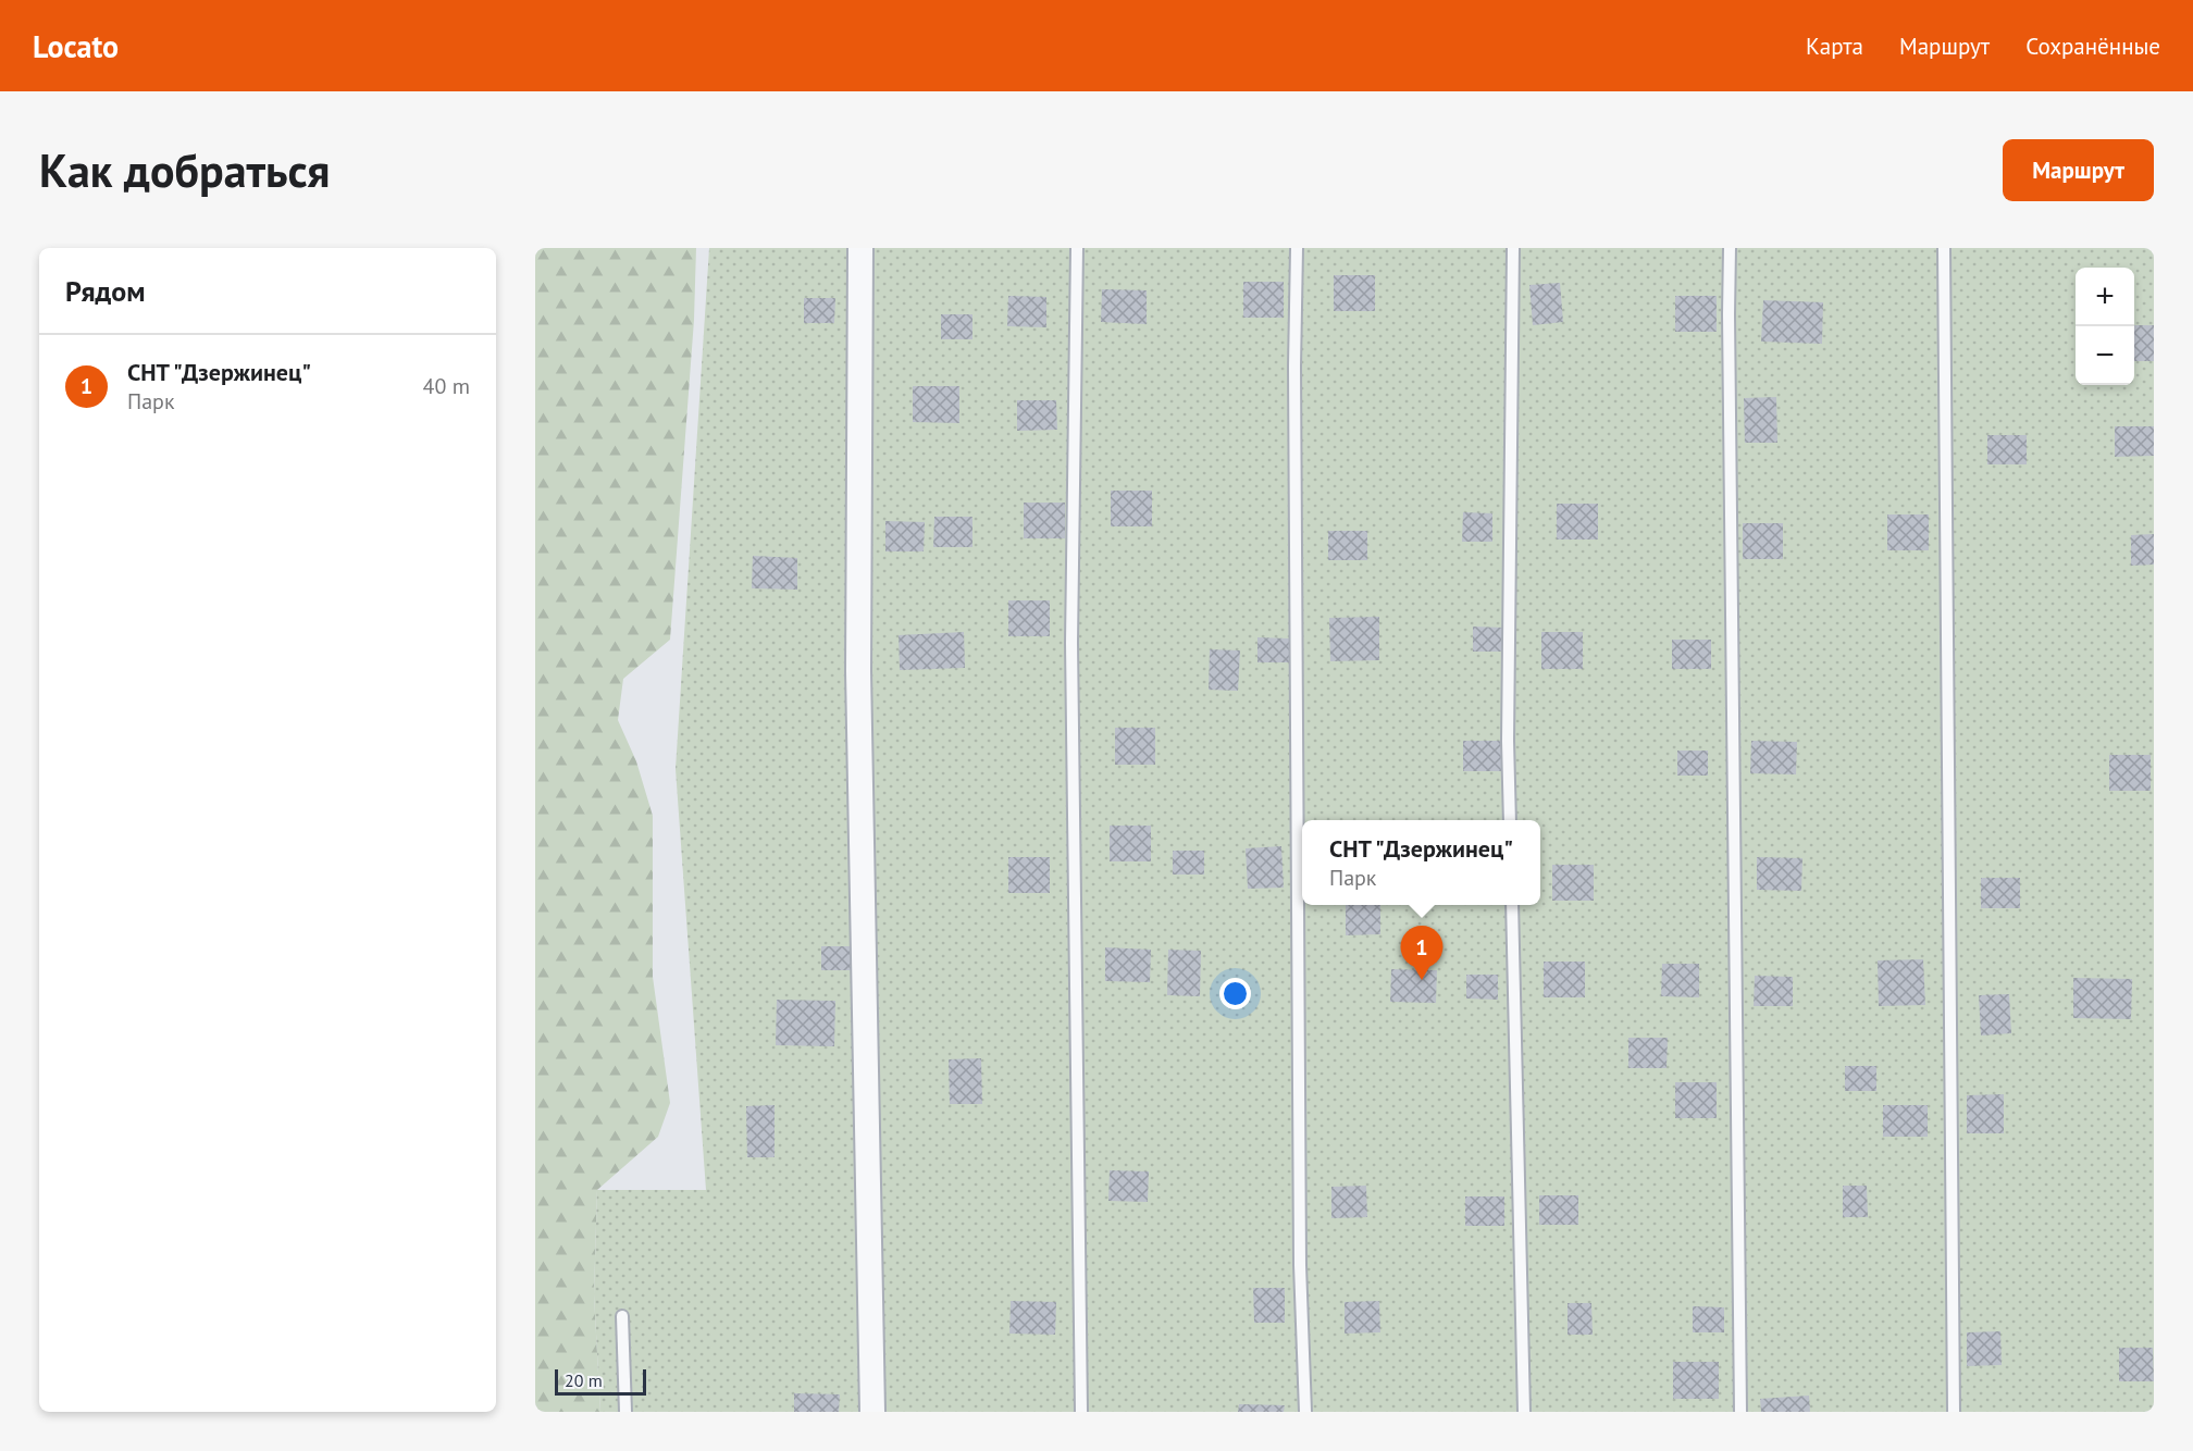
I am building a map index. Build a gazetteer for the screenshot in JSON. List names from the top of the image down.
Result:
{
  "scale_bar": "20 m",
  "page": {
    "header": "Locato",
    "nav": ["Карта", "Маршрут", "Сохранённые"],
    "buttons": "Маршрут",
    "title": "Как добраться",
    "heading": "Рядом",
    "map_buttons": ["+", "−"],
    "list": [
      {
        "mark": "1",
        "name": "СНТ \"Дзержинец\"",
        "note": "Парк",
        "value": "40 m"
      }
    ],
    "popup": ["СНТ \"Дзержинец\"", "Парк"],
    "pins": "1",
    "scale": "20 m"
  }
}
